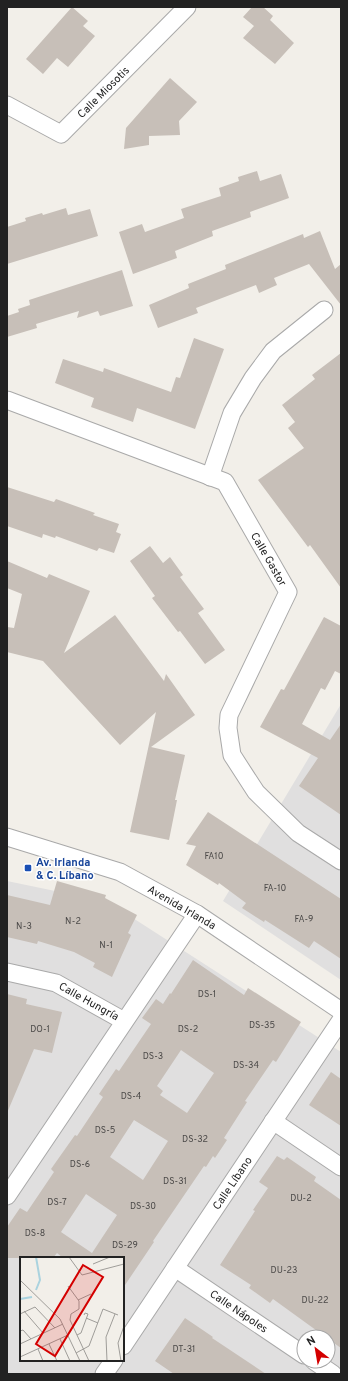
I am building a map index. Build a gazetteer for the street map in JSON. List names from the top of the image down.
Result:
{
  "streets": {
    "street": [
      "Calle Miosotis",
      "Calle Gastor",
      "Avenida Irlanda",
      "Calle Hungría",
      "Calle Líbano",
      "Calle Nápoles"
    ]
  },
  "crossings": [
    ["Calle Líbano", "Calle Nápoles"]
  ],
  "places": {
    "transit": ["Av. Irlanda & C. Líbano"]
  },
  "house_numbers": [
    "FA10",
    "FA-10",
    "FA-9",
    "N-2",
    "N-3",
    "N-1",
    "DS-1",
    "DS-35",
    "DO-1",
    "DS-2",
    "DS-3",
    "DS-34",
    "DS-4",
    "DS-5",
    "DS-32",
    "DS-6",
    "DS-31",
    "DU-2",
    "DS-7",
    "DS-30",
    "DS-8",
    "DS-29",
    "DU-23",
    "DU-22",
    "DT-31"
  ],
  "north": "top left"
}
